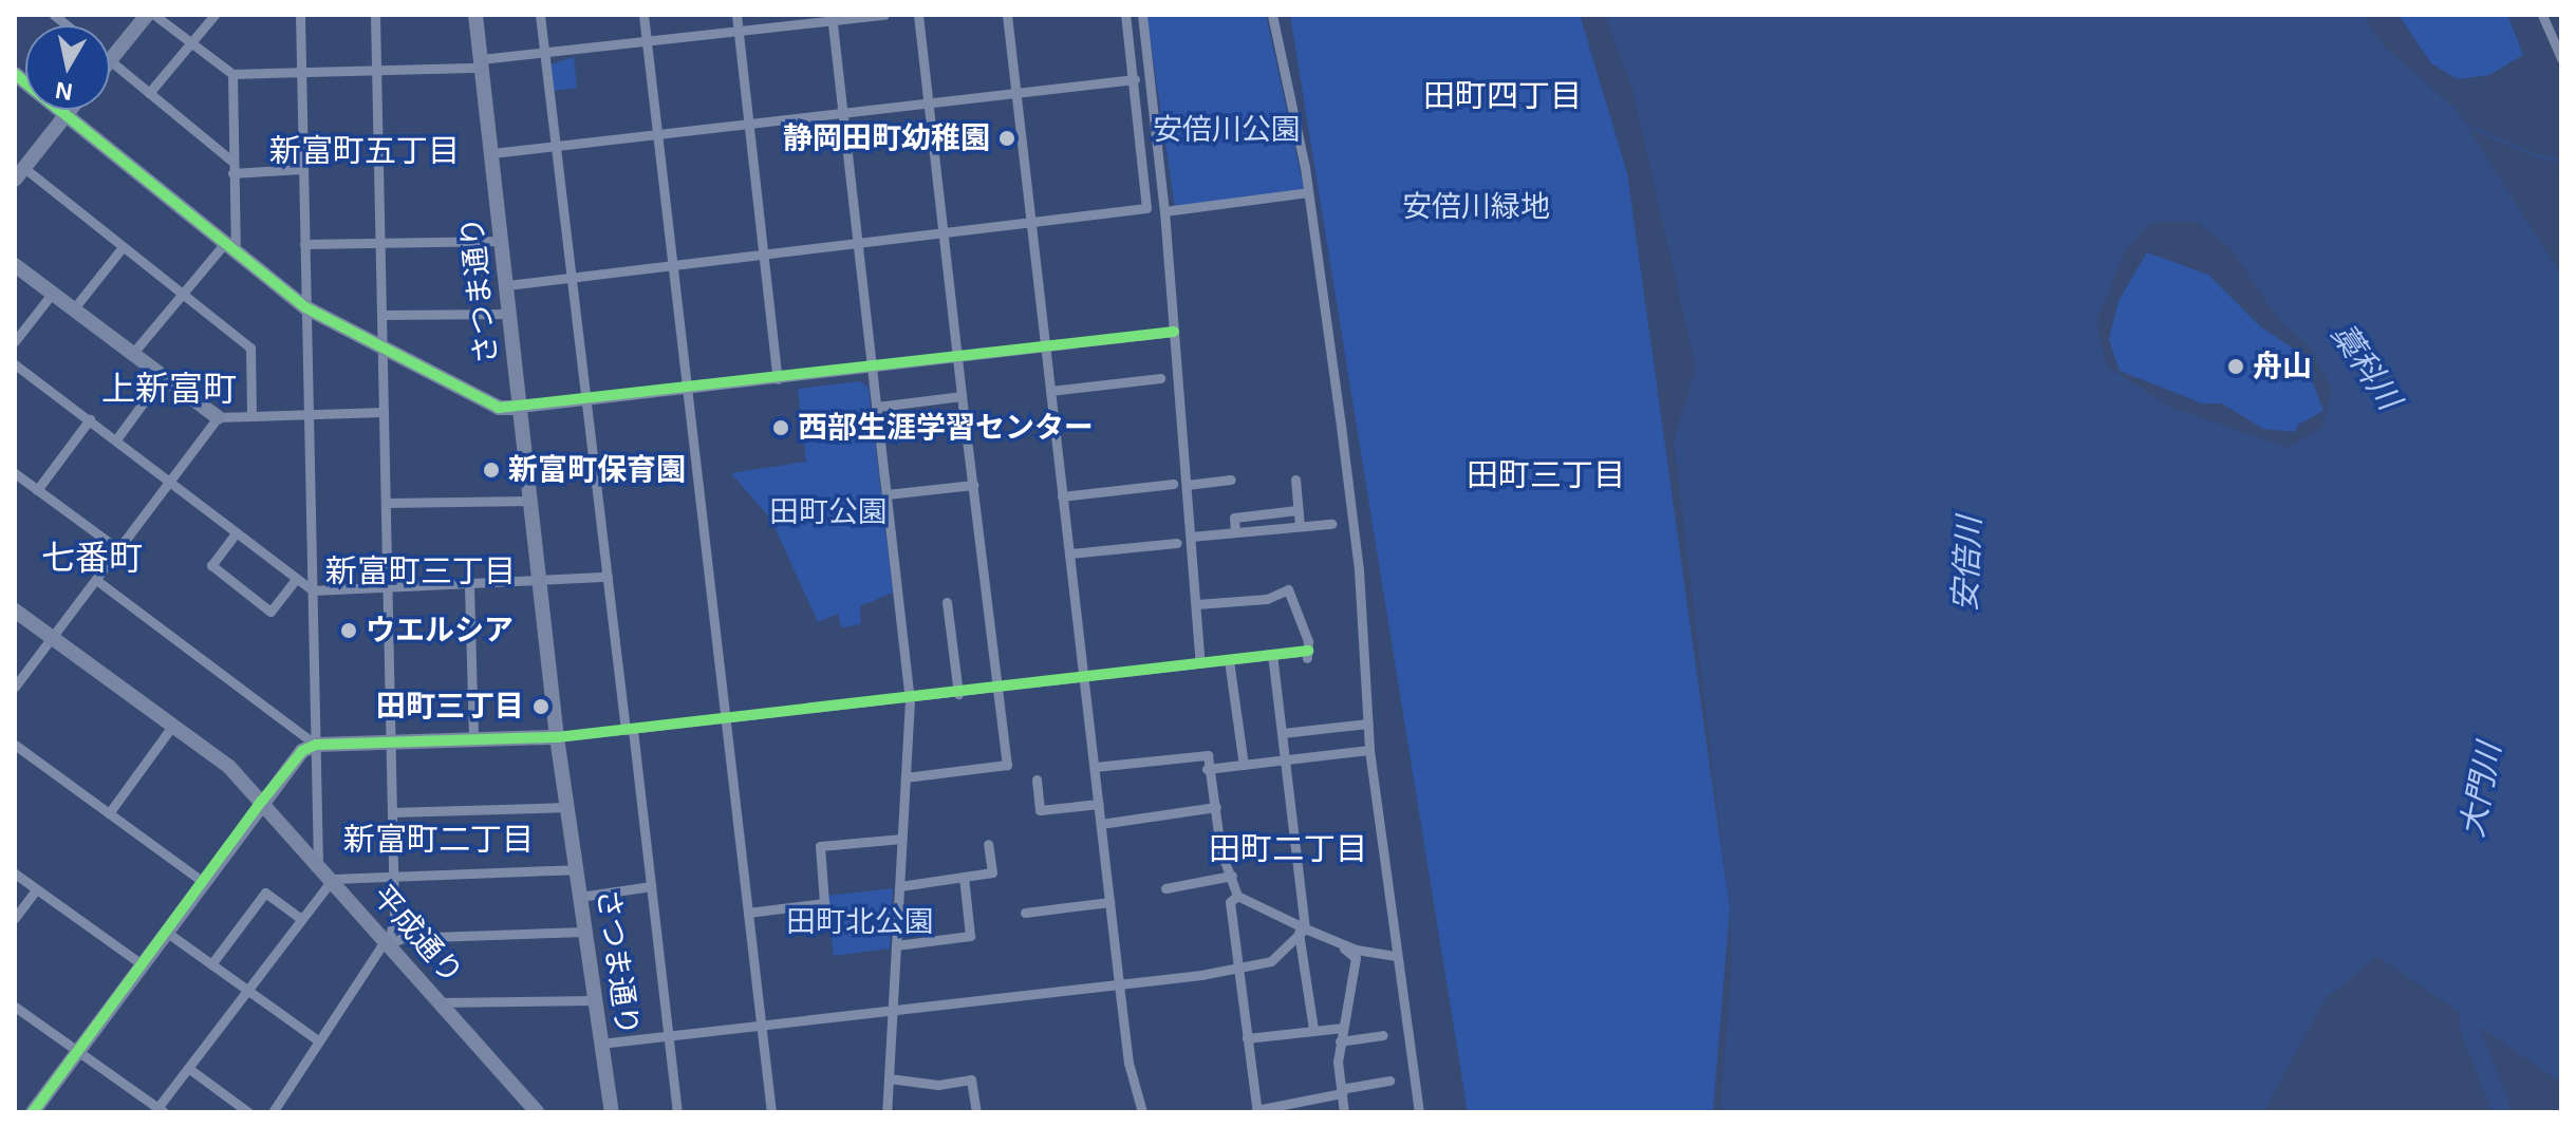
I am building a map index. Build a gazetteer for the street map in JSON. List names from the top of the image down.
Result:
{
  "streets": {
    "street": ["さつま通り", "平成通り"]
  },
  "districts": [
    "田町四丁目",
    "新富町五丁目",
    "上新富町",
    "田町三丁目",
    "七番町",
    "新富町三丁目",
    "新富町二丁目",
    "田町二丁目"
  ],
  "water": ["藁科川", "安倍川", "大門川"],
  "parks": [
    "安倍川公園",
    "安倍川緑地",
    "田町公園",
    "田町北公園"
  ],
  "places": [
    "静岡田町幼稚園",
    "舟山",
    "西部生涯学習センター",
    "新富町保育園",
    "ウエルシア",
    "田町三丁目"
  ],
  "north": "bottom"
}
